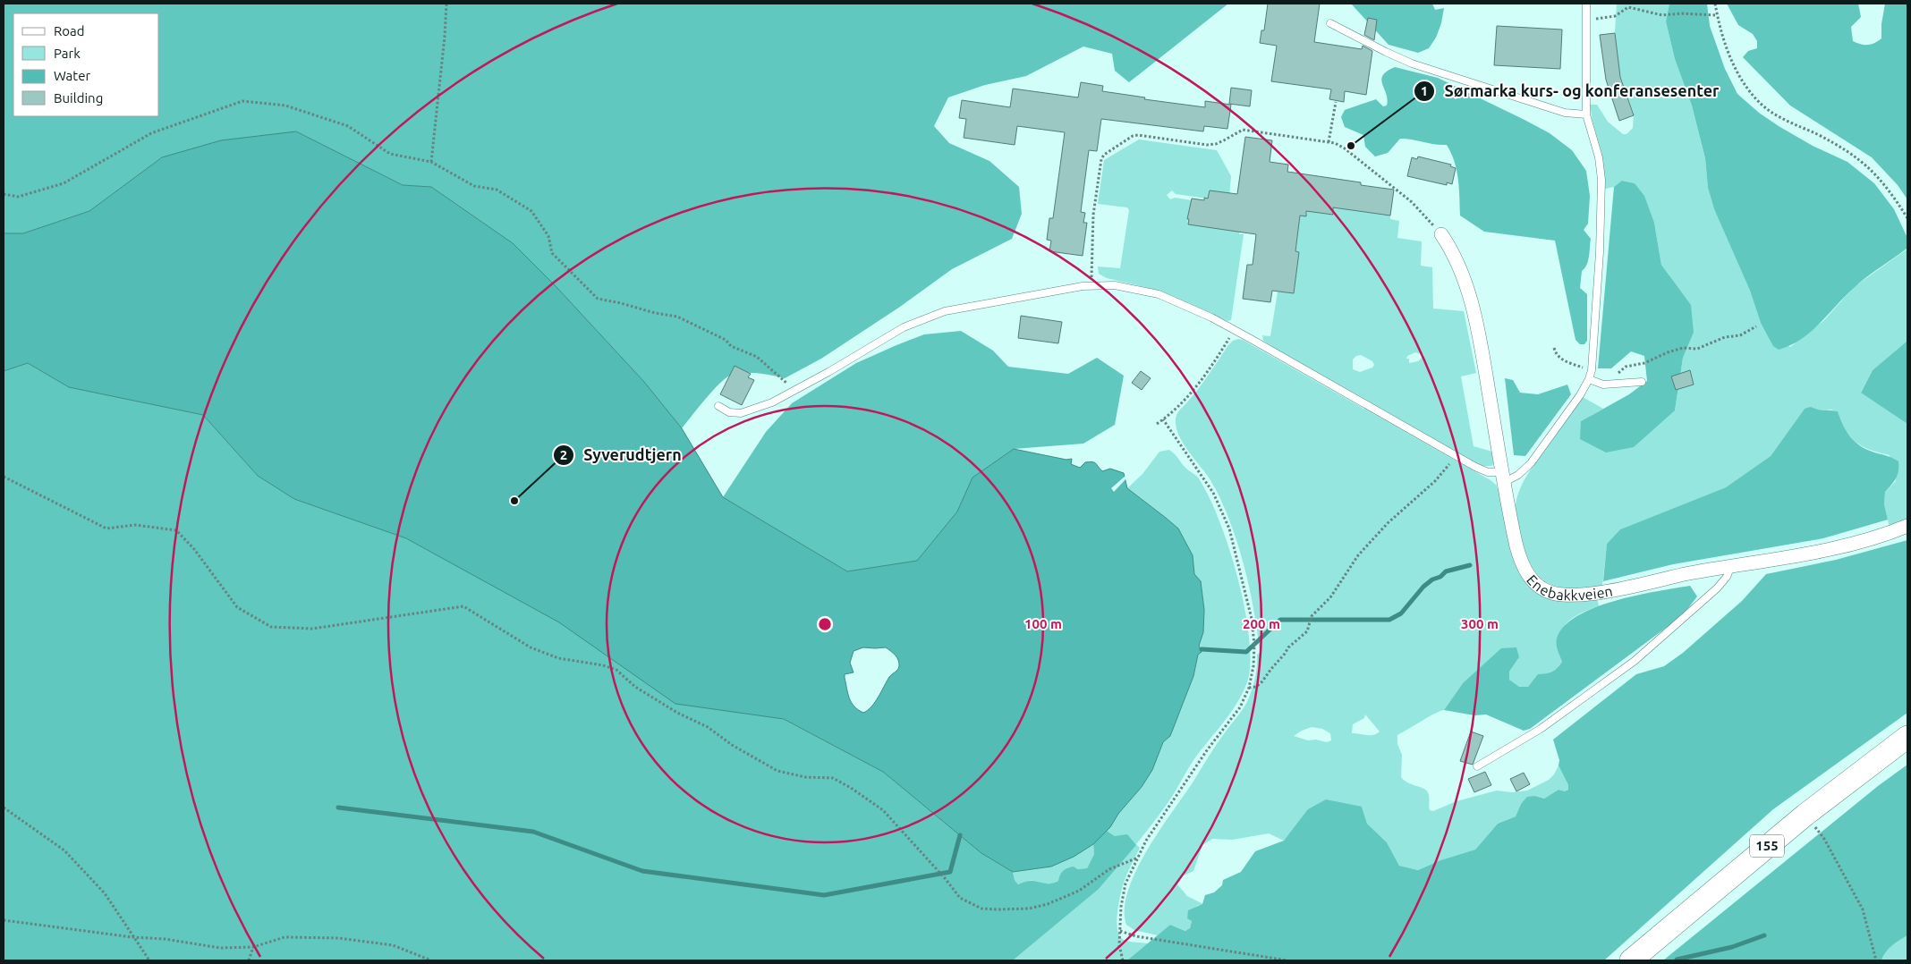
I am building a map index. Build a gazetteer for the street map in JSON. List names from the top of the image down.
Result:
{
  "streets": {
    "main road": ["155"],
    "street": ["Enebakkveien"]
  },
  "places": ["Sørmarka kurs- og konferansesenter", "Syverudtjern"],
  "legend": [
    "Road",
    "Park",
    "Water",
    "Building"
  ],
  "rings": ["100 m", "200 m", "300 m"]
}
